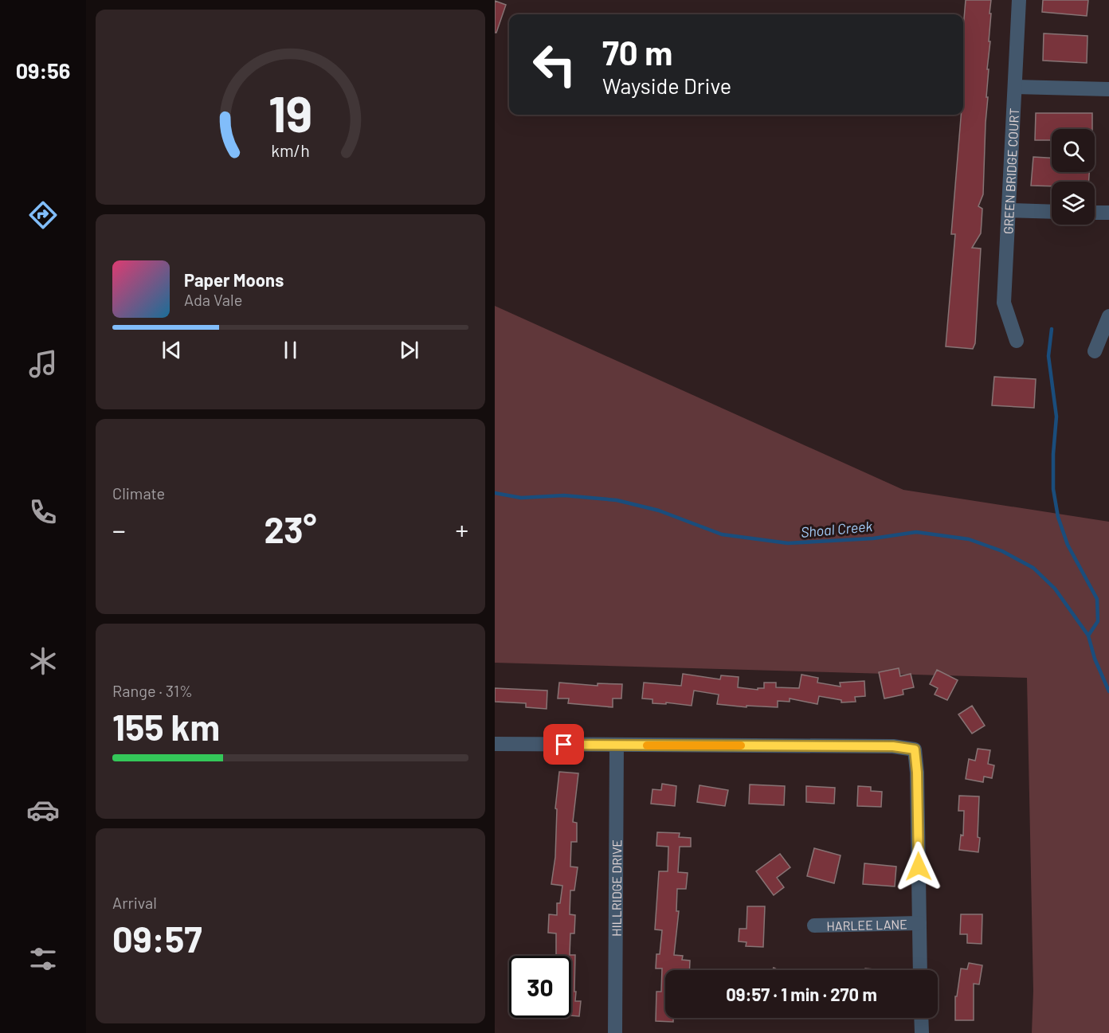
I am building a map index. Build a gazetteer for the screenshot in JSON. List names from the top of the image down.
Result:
{
  "streets": {
    "street": ["GREEN BRIDGE COURT", "HILLRIDGE DRIVE", "HARLEE LANE"]
  },
  "water": ["Shoal Creek"],
  "page": {
    "tabs": "09:56",
    "turn": ["70 m", "Wayside Drive"],
    "song": ["Paper Moons", "Ada Vale"],
    "tile": [
      "Climate",
      ["Range · 31%", "155 km"],
      ["Arrival", "09:57"]
    ],
    "heat": ["−", "23°", "+"],
    "limit": "30",
    "trip": "09:57 · 1 min · 270 m",
    "gauge": ["19", "km/h"]
  }
}
